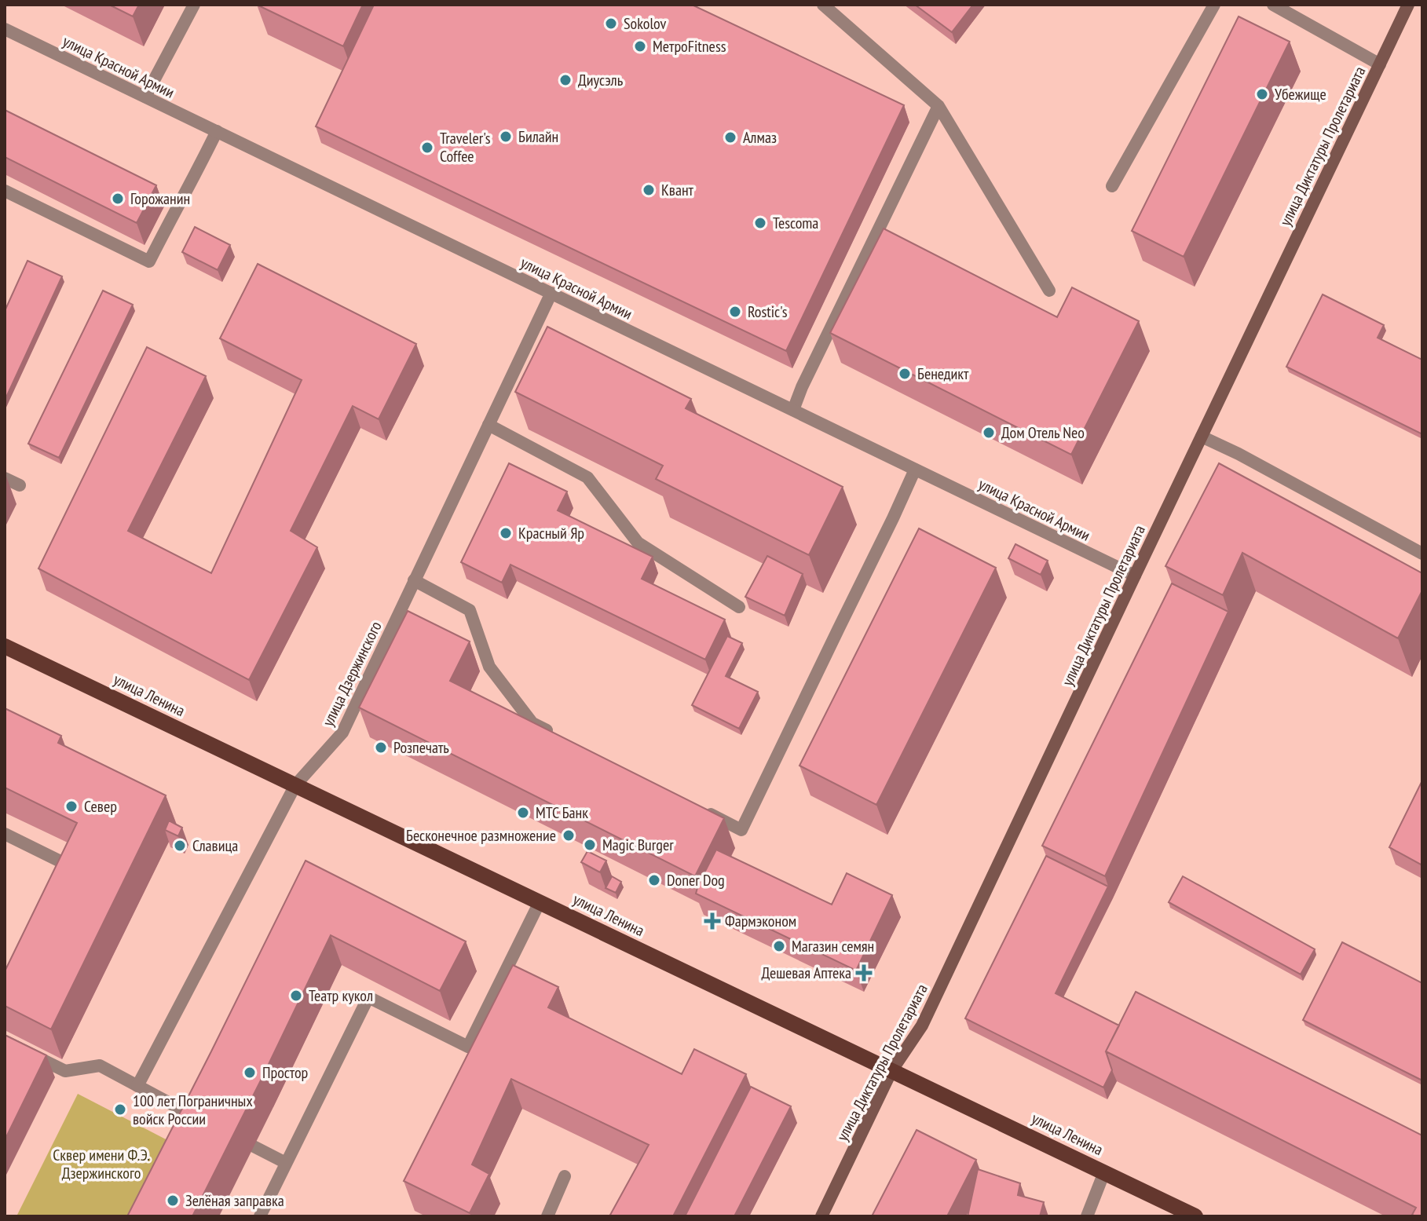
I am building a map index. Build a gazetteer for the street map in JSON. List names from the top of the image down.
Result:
{
  "streets": {
    "main road": ["улица Ленина"],
    "street": ["улица Красной Армии", "улица Диктатуры Пролетариата", "улица Дзержинского"]
  },
  "crossings": [
    ["улица Красной Армии", "улица Диктатуры Пролетариата"],
    ["улица Красной Армии", "улица Дзержинского"],
    ["улица Диктатуры Пролетариата", "улица Ленина"],
    ["улица Дзержинского", "улица Ленина"]
  ],
  "parks": ["Сквер имени Ф.Э. Дзержинского"],
  "places": {
    "other": [
      "Sokolov",
      "МетроFitness",
      "Диусэль",
      "Убежище",
      "Билайн",
      "Алмаз",
      "Traveler's Coffee",
      "Квант",
      "Горожанин",
      "Tescoma",
      "Rostic's",
      "Бенедикт",
      "Дом Отель Neo",
      "Красный Яр",
      "Розпечать",
      "Север",
      "МТС Банк",
      "Бесконечное размножение",
      "Magic Burger",
      "Славица",
      "Doner Dog",
      "Магазин семян",
      "Театр кукол",
      "Простор",
      "100 лет Пограничных войск России",
      "Зелёная заправка"
    ],
    "health": ["Фармэконом", "Дешевая Аптека"]
  }
}
